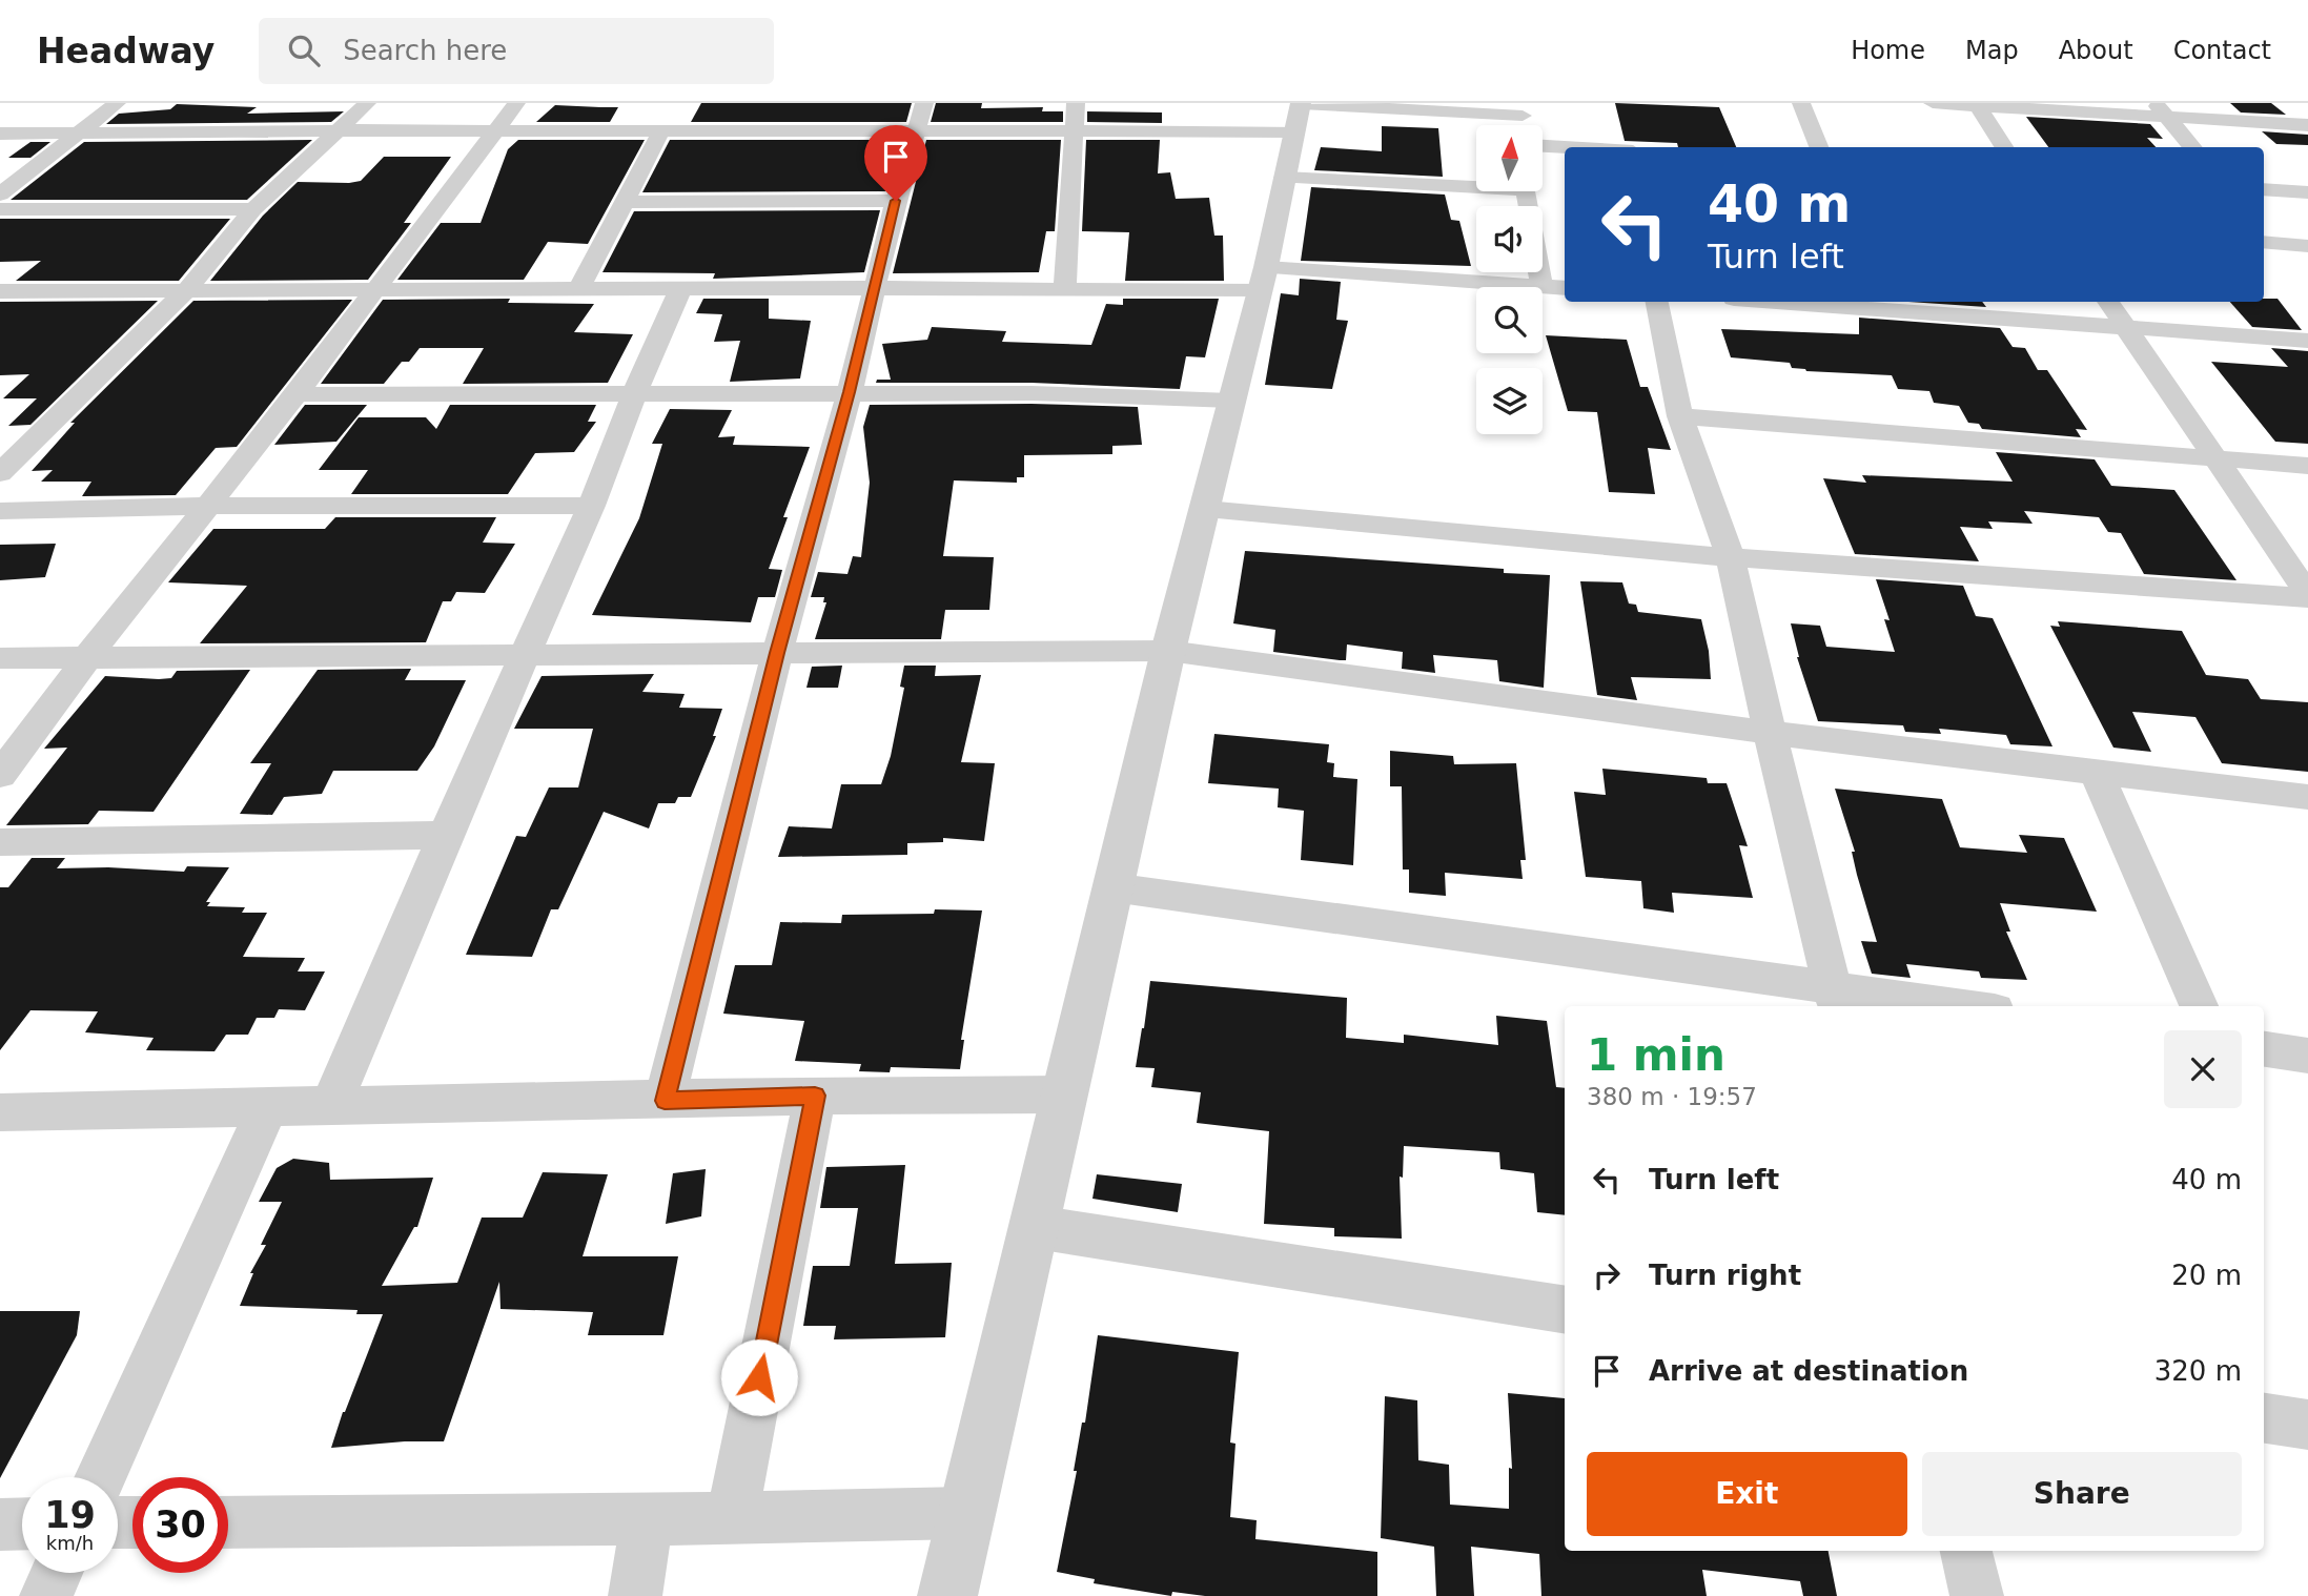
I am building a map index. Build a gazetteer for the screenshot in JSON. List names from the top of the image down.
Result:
{
  "north": "top",
  "page": {
    "header": "Headway",
    "search": "Search here",
    "nav": [
      "Home",
      "Map",
      "About",
      "Contact"
    ],
    "turn": ["40 m", "Turn left"],
    "heading": ["1 min", "380 m · 19:57"],
    "list": [
      {
        "name": "Turn left",
        "value": "40 m"
      },
      {
        "name": "Turn right",
        "value": "20 m"
      },
      {
        "name": "Arrive at destination",
        "value": "320 m"
      }
    ],
    "buttons": ["Exit", "Share"],
    "speed": "19 km/h",
    "limit": "30"
  }
}
